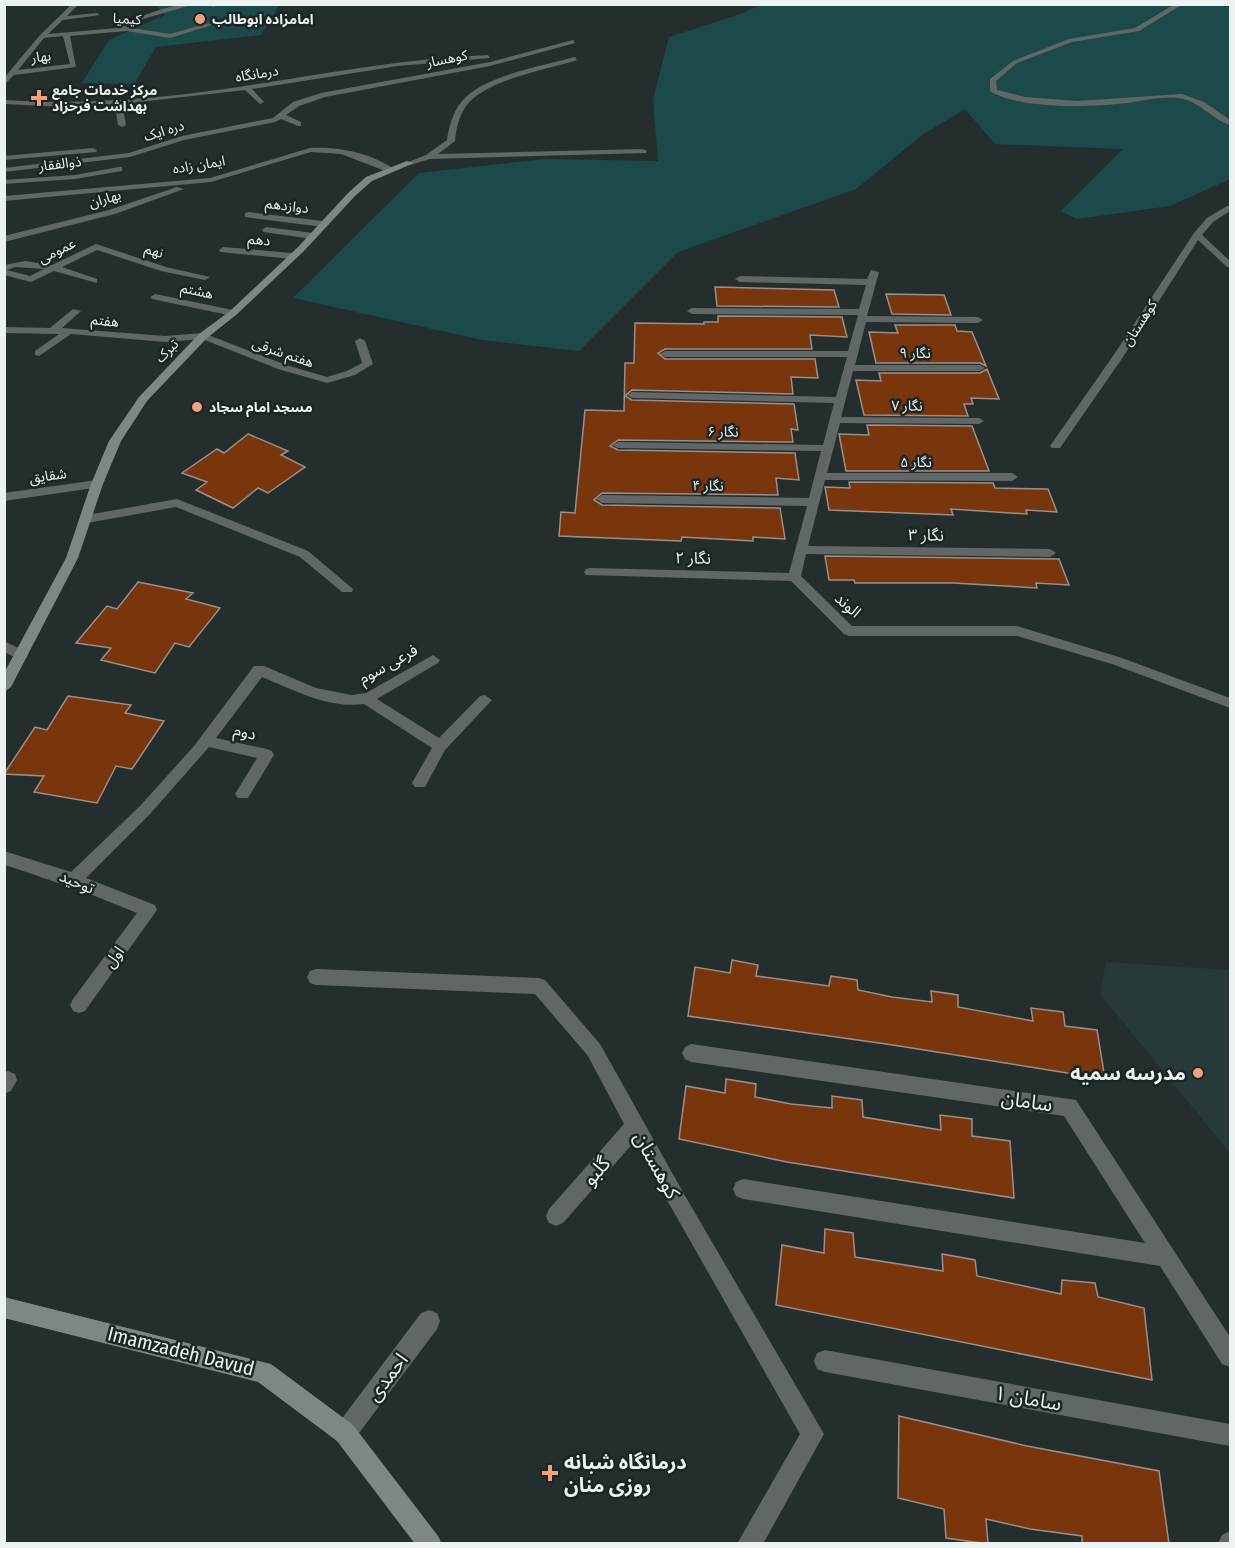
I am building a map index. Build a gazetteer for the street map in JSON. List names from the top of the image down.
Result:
{
  "streets": {
    "street": [
      "کیمیا",
      "بهار",
      "کوهسار",
      "درمانگاه",
      "دره ایک",
      "ذوالفقار",
      "ایمان زاده",
      "بهاران",
      "دوازدهم",
      "دهم",
      "عمومی",
      "نهم",
      "هشتم",
      "هفتم",
      "کوهستان",
      "تبرک",
      "هفتم شرقی",
      "نگار ۹",
      "نگار ۷",
      "نگار ۶",
      "نگار ۵",
      "شقایق",
      "نگار ۴",
      "نگار ۳",
      "نگار ۲",
      "الوند",
      "فرعی سوم",
      "دوم",
      "توحید",
      "اول",
      "سامان",
      "گلبو",
      "Imamzadeh Davud",
      "احمدی",
      "سامان ۱"
    ]
  },
  "crossings": [
    ["کیمیا", "بهار"],
    ["کوهسار", "درمانگاه"],
    ["کوهسار", "دره ایک"],
    ["ایمان زاده", "بهاران"],
    ["ایمان زاده", "تبرک"],
    ["دوازدهم", "تبرک"],
    ["دهم", "تبرک"],
    ["عمومی", "نهم"],
    ["هشتم", "تبرک"],
    ["هفتم", "تبرک"],
    ["هفتم", "هفتم شرقی"],
    ["کوهستان", "گلبو"],
    ["تبرک", "هفتم شرقی"],
    ["تبرک", "شقایق"],
    ["نگار ۲", "الوند"],
    ["فرعی سوم", "دوم"],
    ["توحید", "اول"],
    ["Imamzadeh Davud", "احمدی"]
  ],
  "places": {
    "other": ["امامزاده ابوطالب", "مسجد امام سجاد", "مدرسه سمیه"],
    "health": ["مركز خدمات جامع بهداشت فرحزاد", "درمانگاه شبانه روزی منان"]
  }
}
